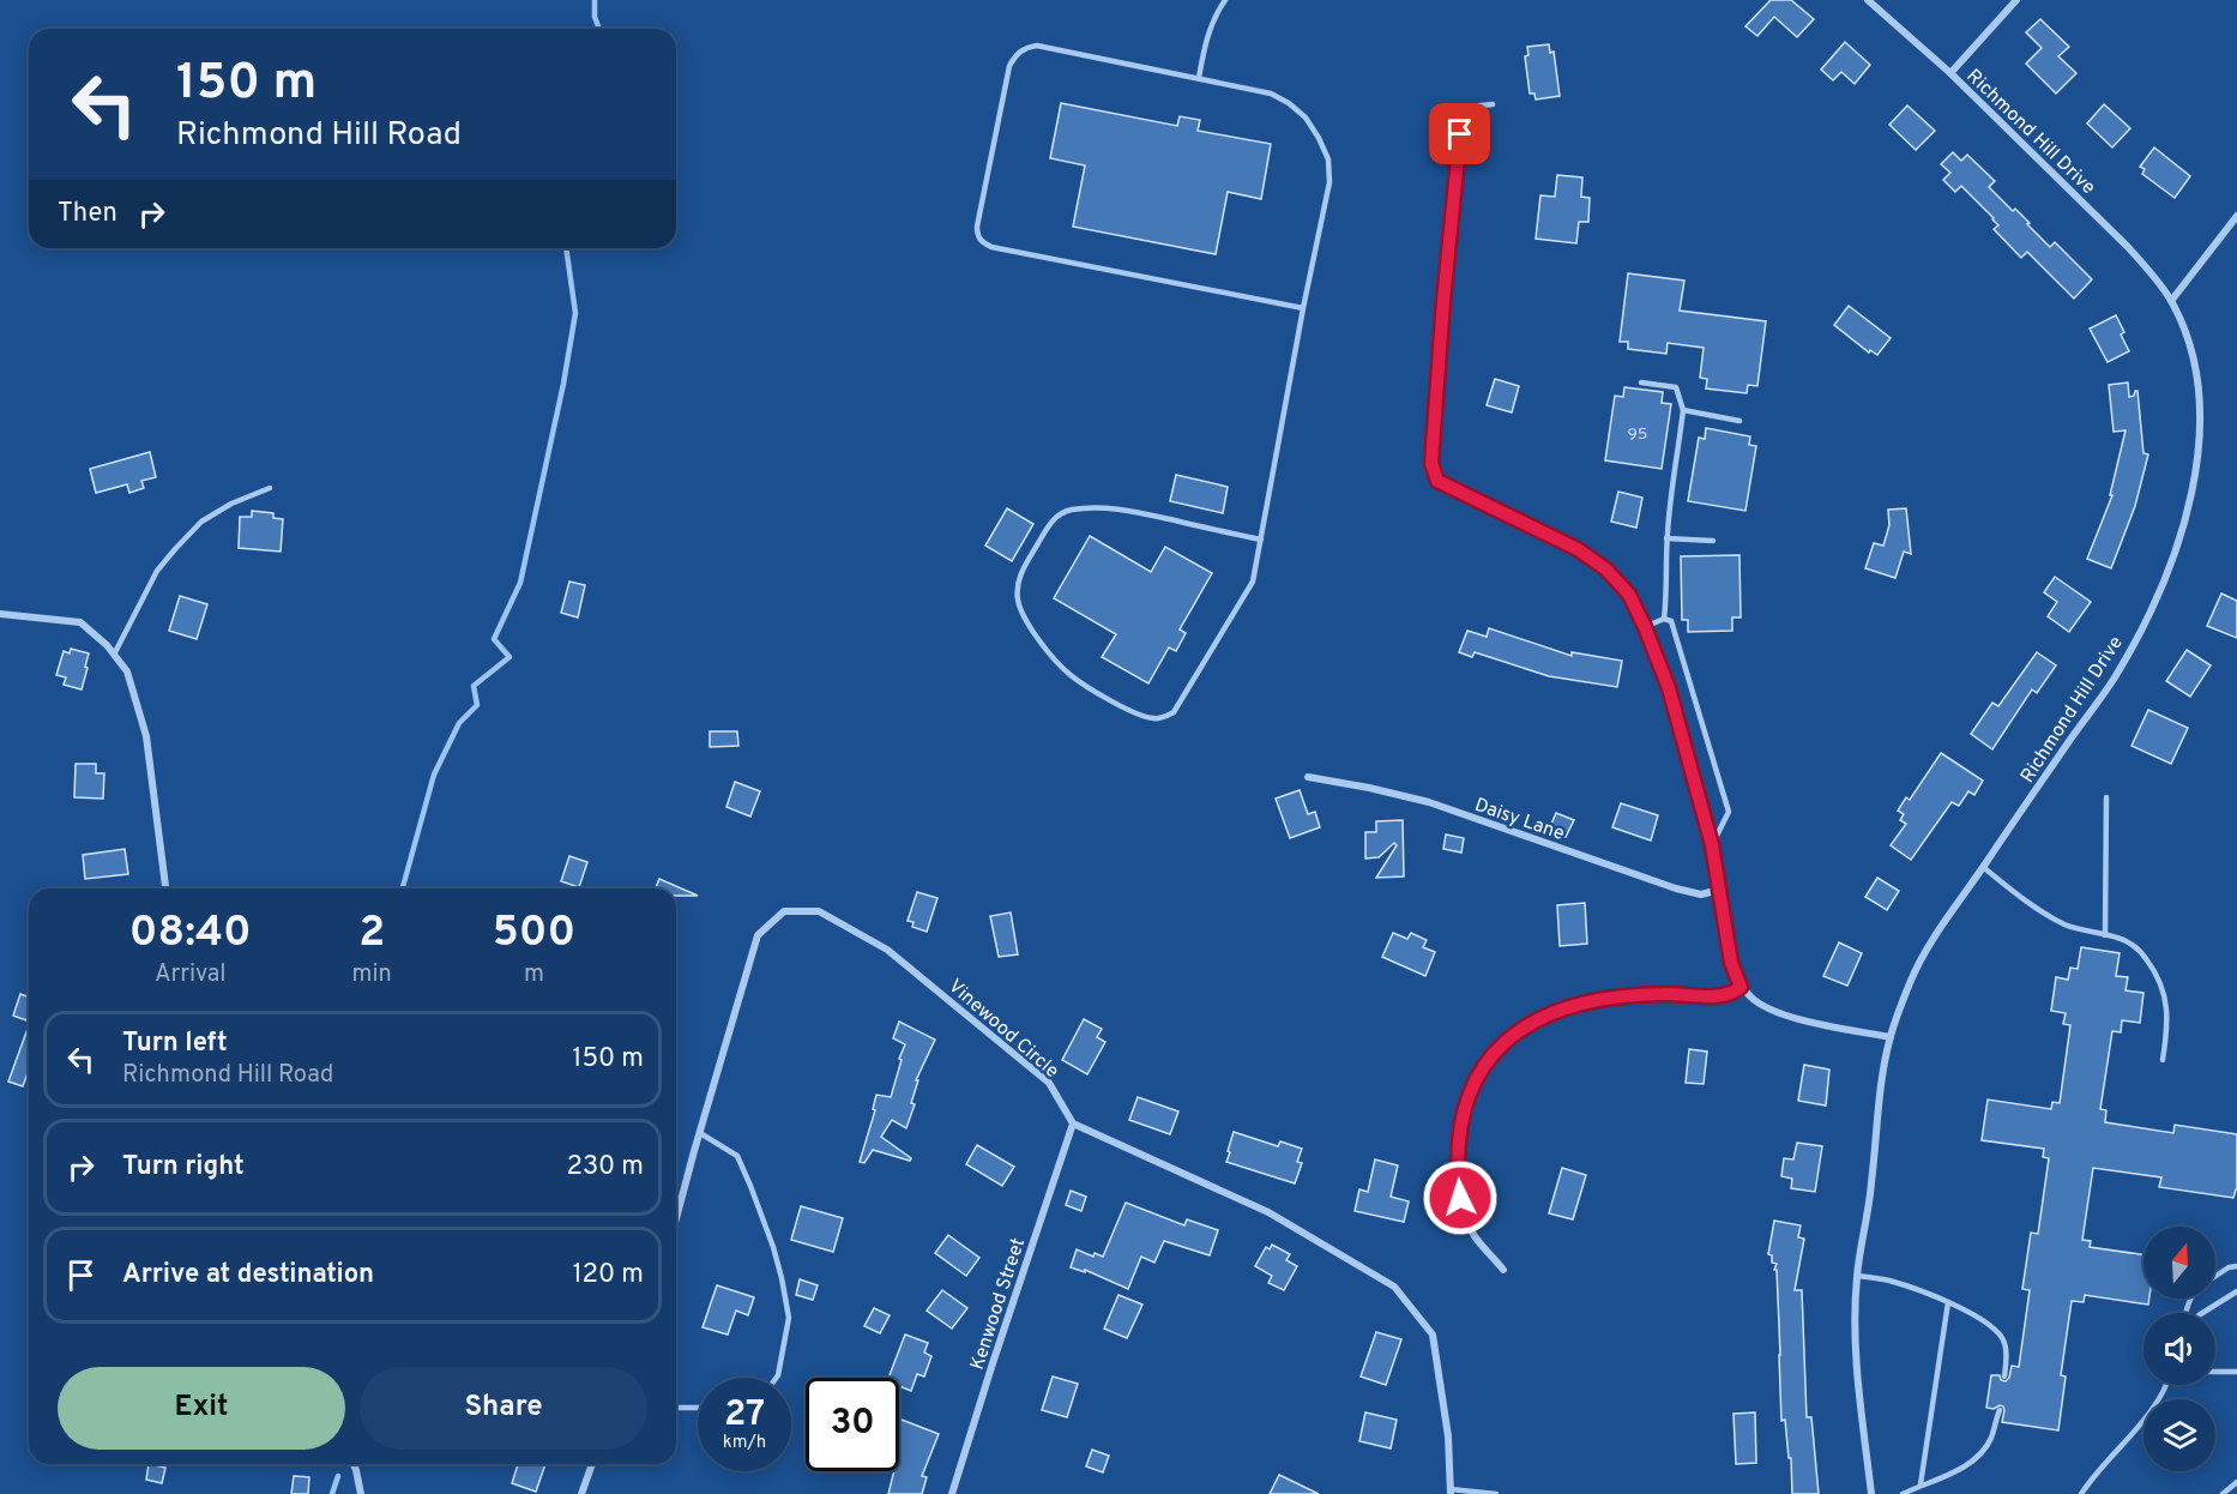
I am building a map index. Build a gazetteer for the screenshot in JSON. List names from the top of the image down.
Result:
{
  "streets": {
    "street": [
      "Richmond Hill Drive",
      "Daisy Lane",
      "Vinewood Circle",
      "Kenwood Street"
    ]
  },
  "crossings": [
    ["Vinewood Circle", "Kenwood Street"]
  ],
  "house_numbers": ["95"],
  "north": "top",
  "page": {
    "turn": ["150 m", "Richmond Hill Road"],
    "then": "Then",
    "eta": [
      "08:40",
      "Arrival",
      "2",
      "min",
      "500",
      "m"
    ],
    "list": [
      {
        "name": "Turn left",
        "note": "Richmond Hill Road",
        "value": "150 m"
      },
      {
        "name": "Turn right",
        "value": "230 m"
      },
      {
        "name": "Arrive at destination",
        "value": "120 m"
      }
    ],
    "buttons": ["Exit", "Share"],
    "speed": "27 km/h",
    "limit": "30"
  }
}
